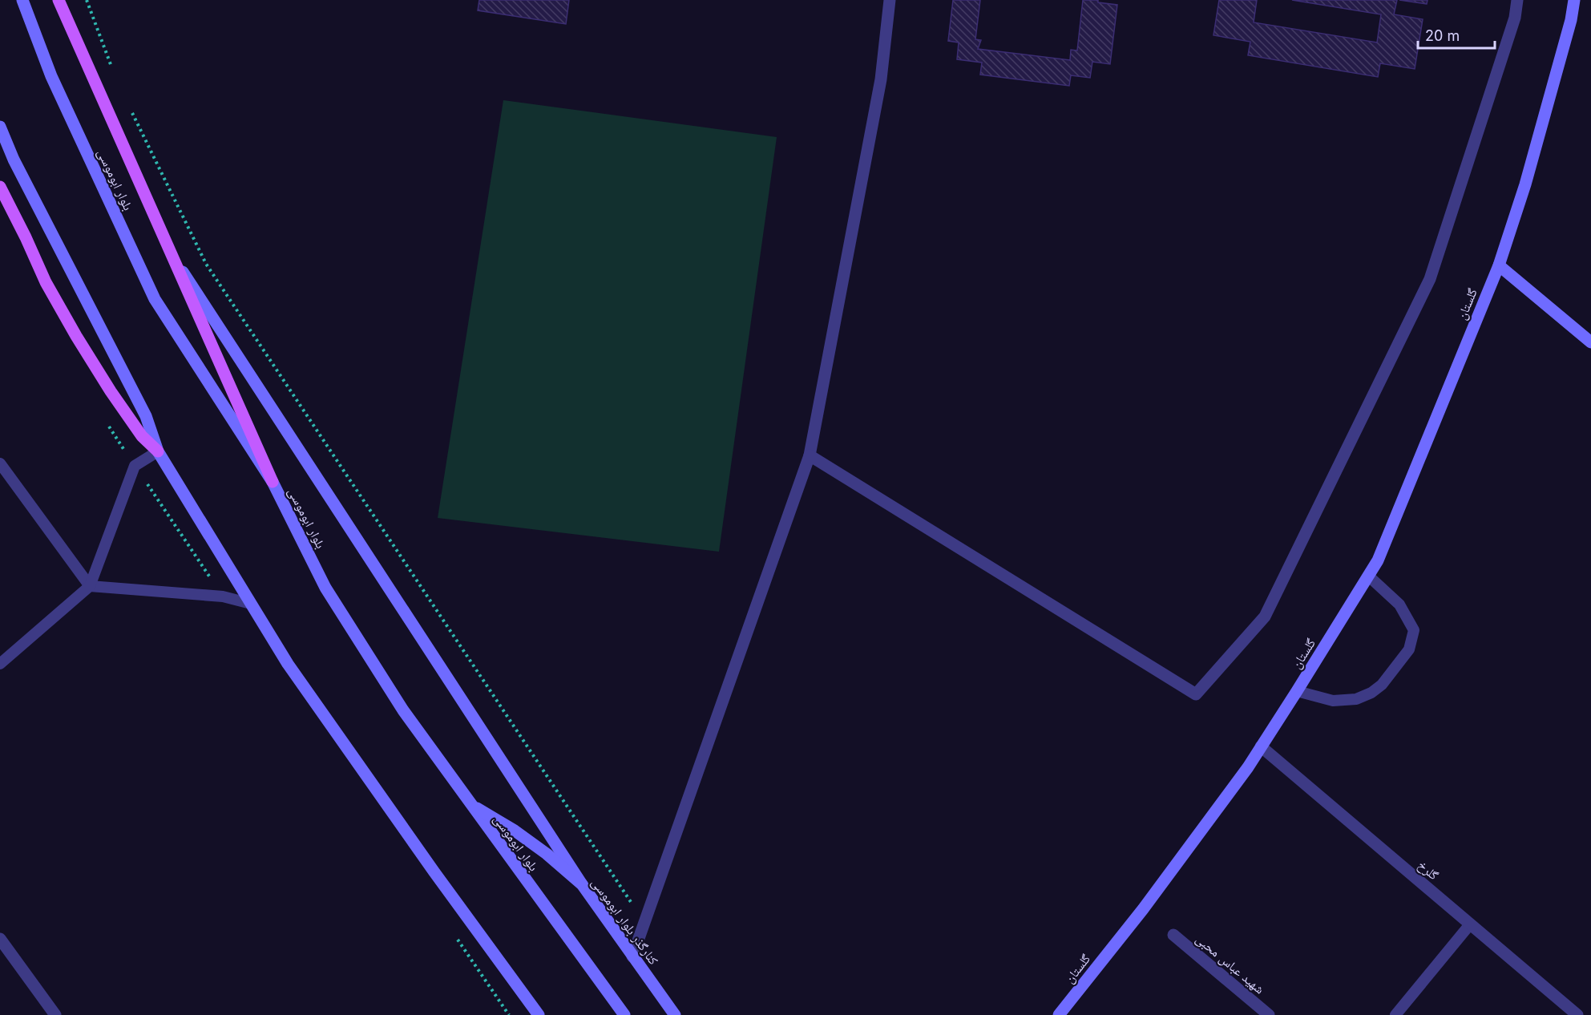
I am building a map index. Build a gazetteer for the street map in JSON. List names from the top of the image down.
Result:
{
  "streets": {
    "street": [
      "بلوار ابوموسی",
      "گلستان",
      "گلرخ",
      "کنارگذر بلوار ابوموسی",
      "شهید عباس محبی"
    ]
  },
  "crossings": [
    ["بلوار ابوموسی", "کنارگذر بلوار ابوموسی"],
    ["گلستان", "گلرخ"]
  ],
  "scale_bar": "20 m"
}
